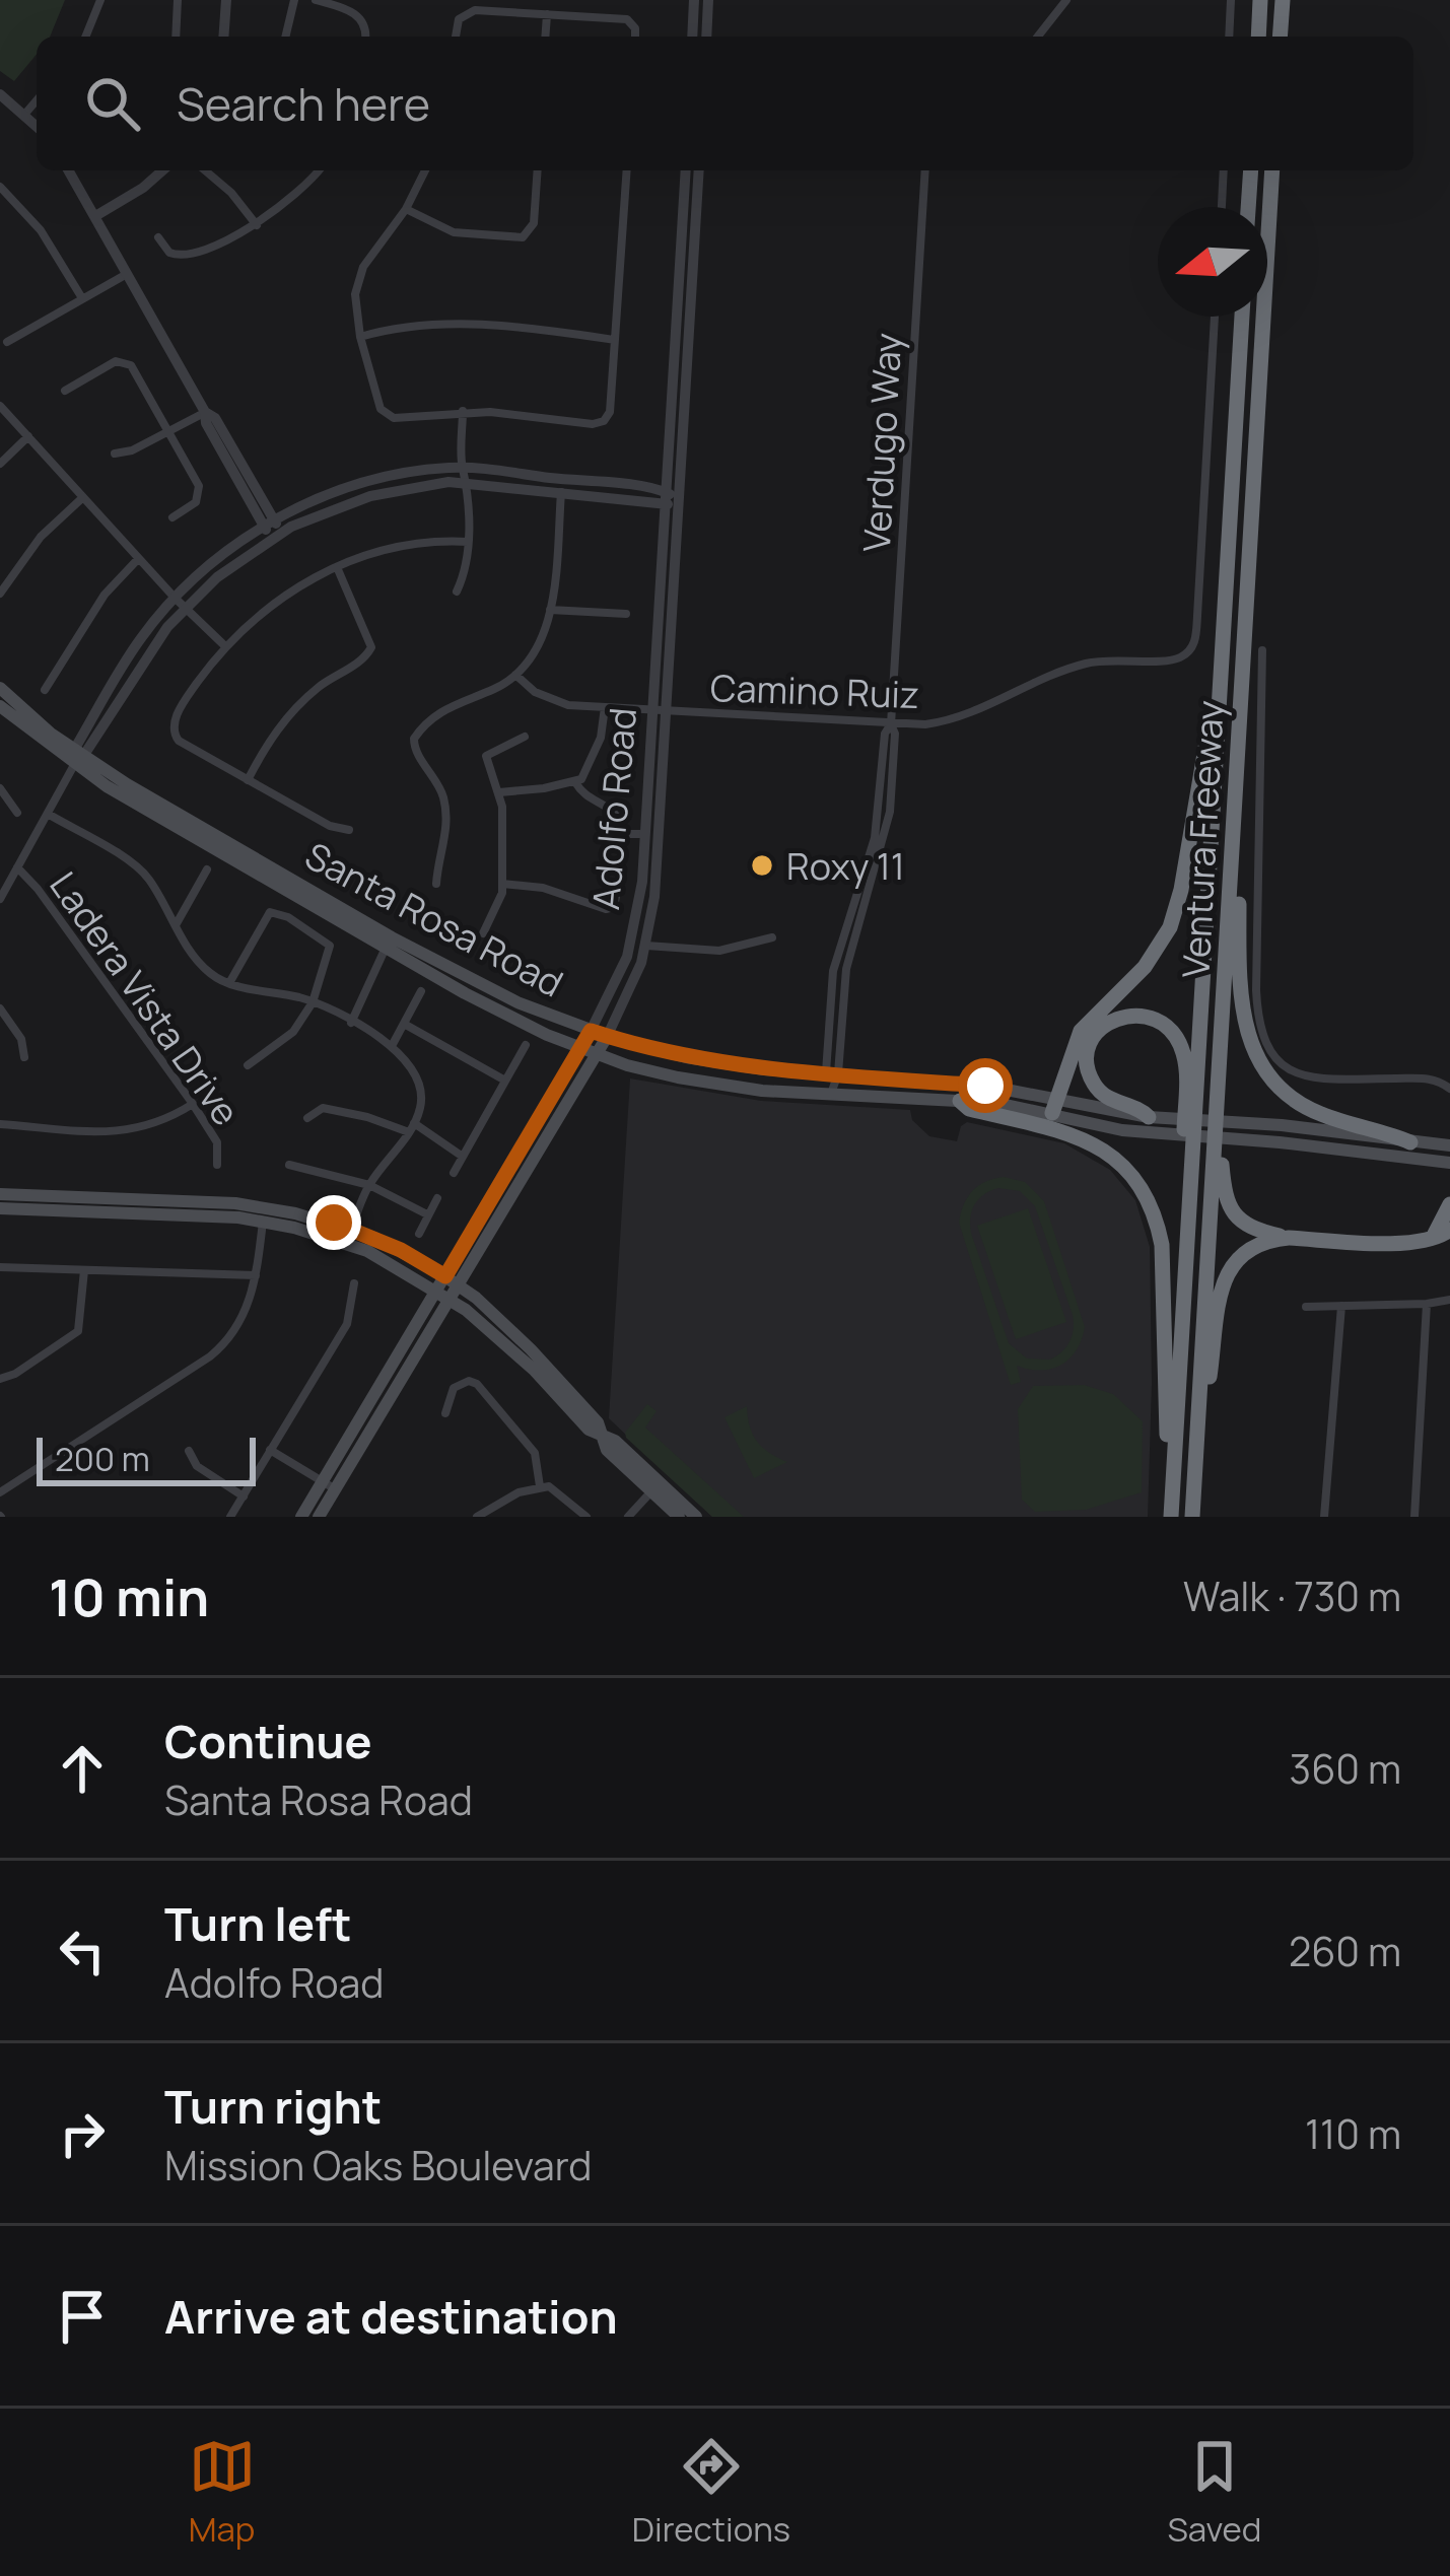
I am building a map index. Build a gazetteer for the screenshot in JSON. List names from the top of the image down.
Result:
{
  "streets": {
    "highway": ["Ventura Freeway"],
    "main road": ["Adolfo Road", "Santa Rosa Road"],
    "street": ["Verdugo Way", "Camino Ruiz", "Ladera Vista Drive"]
  },
  "crossings": [
    ["Verdugo Way", "Camino Ruiz"],
    ["Verdugo Way", "Santa Rosa Road"],
    ["Camino Ruiz", "Adolfo Road"],
    ["Adolfo Road", "Santa Rosa Road"]
  ],
  "places": ["Roxy 11"],
  "scale_bar": "200 m",
  "north": "left",
  "page": {
    "search": "Search here",
    "scale": "200 m",
    "heading": ["10 min", "Walk · 730 m"],
    "list": [
      ["Continue", "Santa Rosa Road", "360 m"],
      ["Turn left", "Adolfo Road", "260 m"],
      ["Turn right", "Mission Oaks Boulevard", "110 m"],
      "Arrive at destination"
    ],
    "nav": ["Map", "Directions", "Saved"]
  }
}
